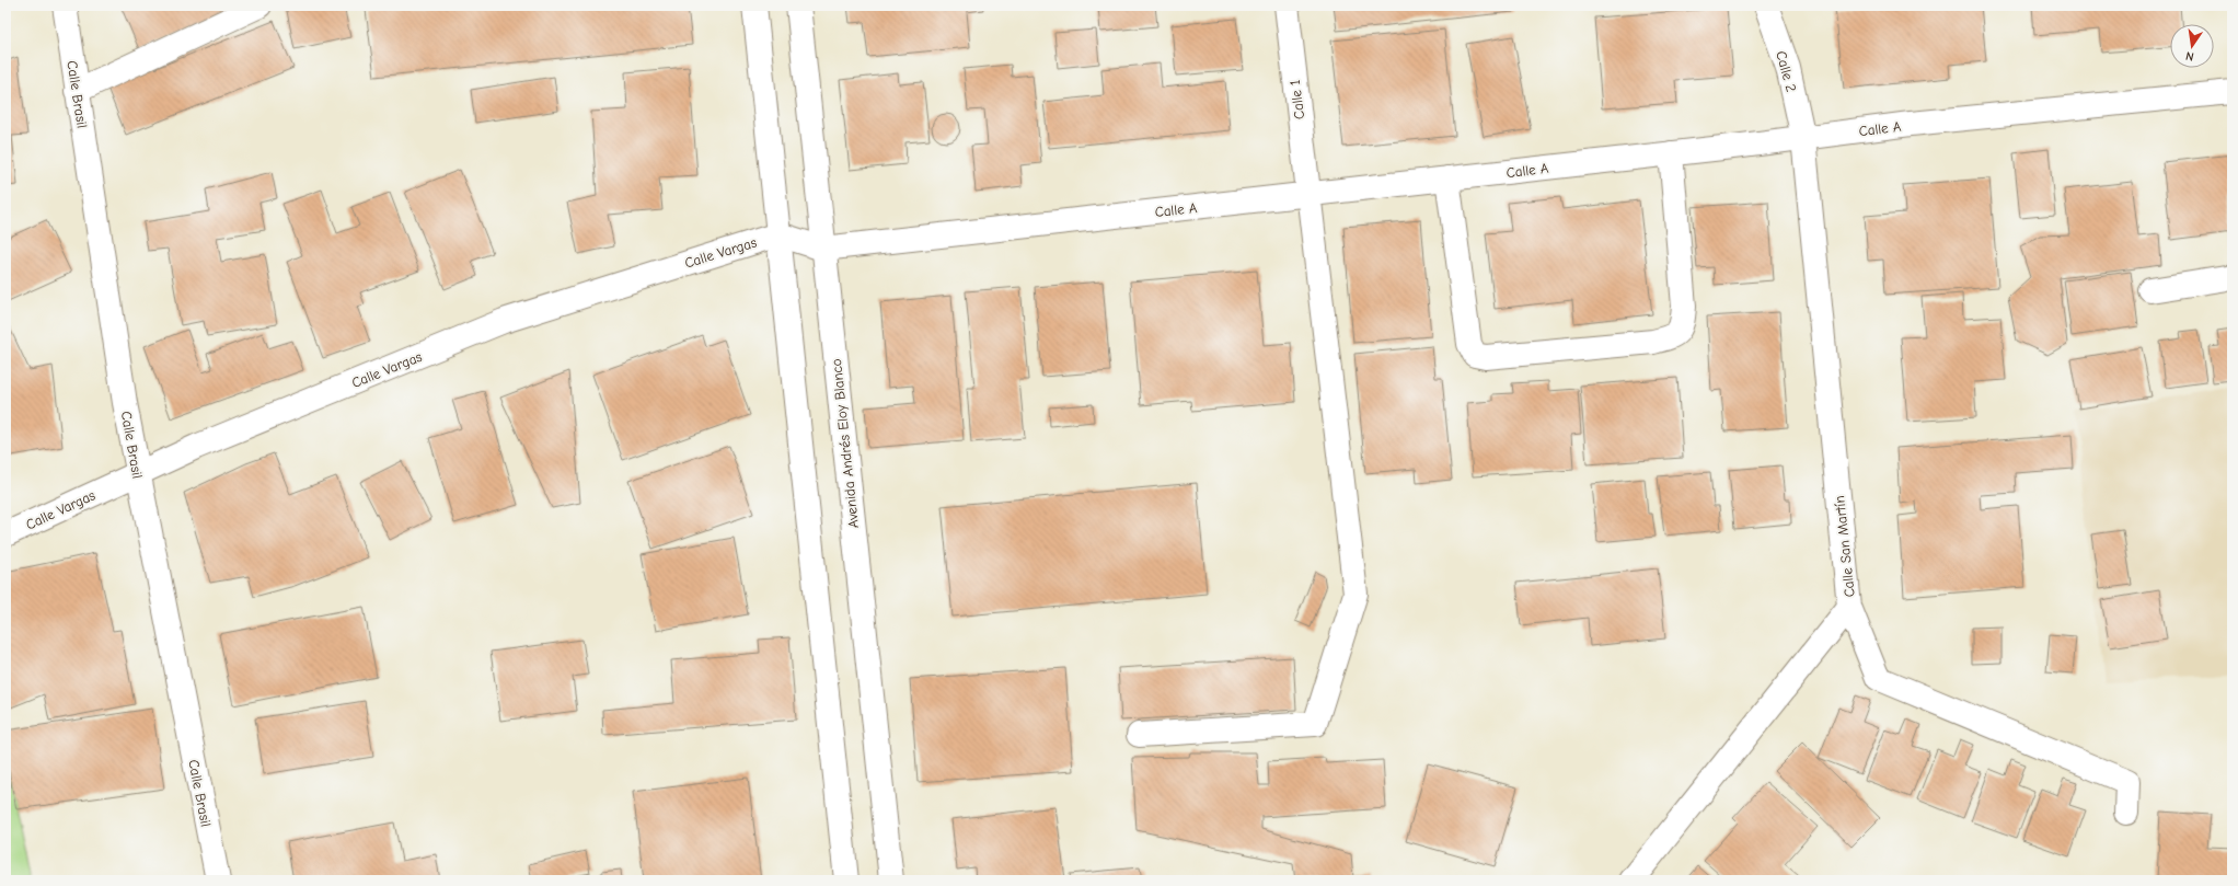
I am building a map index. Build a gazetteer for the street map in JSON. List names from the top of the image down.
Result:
{
  "streets": {
    "street": [
      "Calle 2",
      "Calle Brasil",
      "Calle 1",
      "Calle A",
      "Calle Vargas",
      "Avenida Andrés Eloy Blanco",
      "Calle San Martín"
    ]
  },
  "crossings": [
    ["Calle 2", "Calle A"],
    ["Calle 2", "Calle San Martín"],
    ["Calle Brasil", "Calle Vargas"],
    ["Calle 1", "Calle A"],
    ["Calle A", "Avenida Andrés Eloy Blanco"],
    ["Calle A", "Calle San Martín"]
  ],
  "north": "bottom"
}
